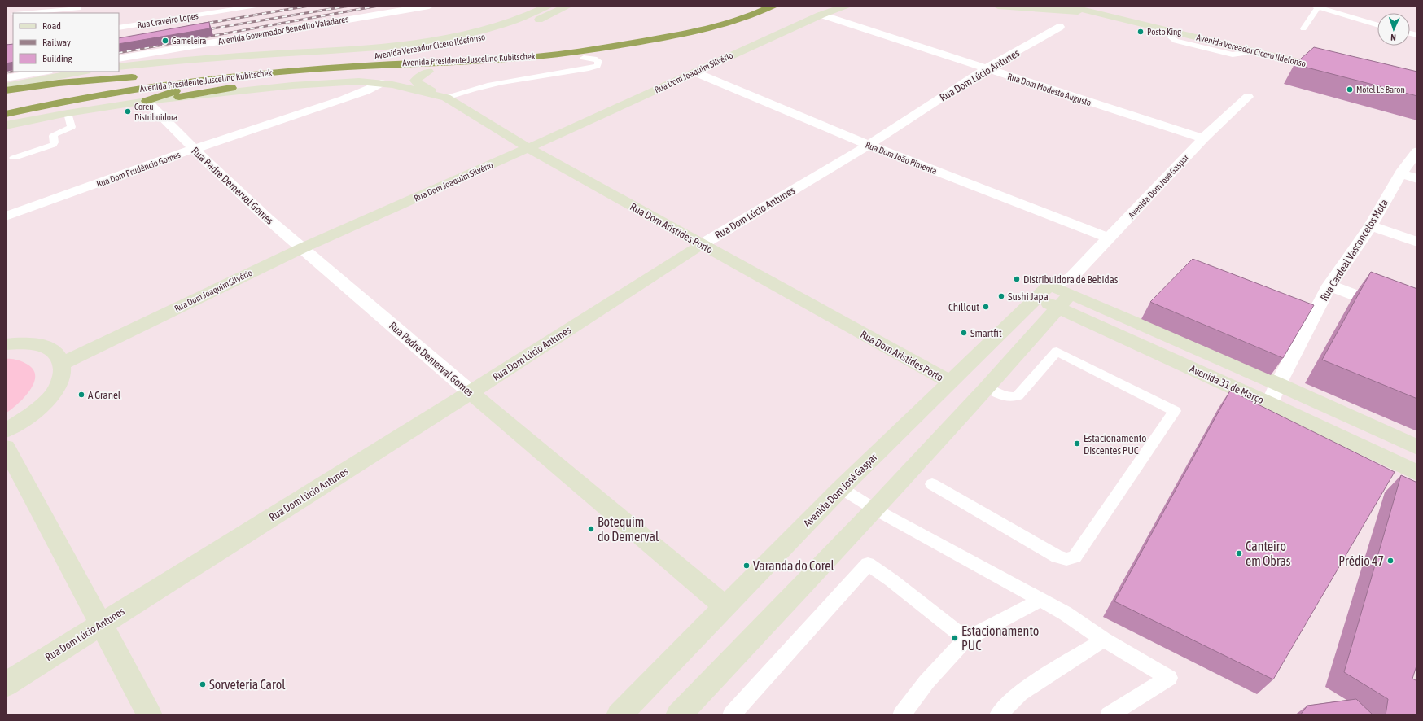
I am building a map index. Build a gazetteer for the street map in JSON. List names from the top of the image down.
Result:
{
  "streets": {
    "highway": ["Avenida Presidente Juscelino Kubitschek"],
    "street": [
      "Avenida Governador Benedito Valadares",
      "Avenida Vereador Cícero Ildefonso",
      "Rua Dom Joaquim Silvério",
      "Rua Dom Lúcio Antunes",
      "Rua Dom Modesto Augusto",
      "Rua Dom João Pimenta",
      "Rua Dom Prudêncio Gomes",
      "Rua Padre Demerval Gomes",
      "Avenida Dom José Gaspar",
      "Rua Dom Aristides Porto",
      "Rua Cardeal Vasconcelos Mota",
      "Avenida 31 de Março"
    ],
    "lane": ["Rua Craveiro Lopes"]
  },
  "crossings": [
    ["Avenida Vereador Cícero Ildefonso", "Avenida Presidente Juscelino Kubitschek"],
    ["Avenida Presidente Juscelino Kubitschek", "Rua Dom Prudêncio Gomes"],
    ["Avenida Presidente Juscelino Kubitschek", "Rua Padre Demerval Gomes"],
    ["Avenida Presidente Juscelino Kubitschek", "Rua Dom Aristides Porto"],
    ["Rua Dom Joaquim Silvério", "Rua Dom Modesto Augusto"],
    ["Rua Dom Joaquim Silvério", "Rua Dom João Pimenta"],
    ["Rua Dom Joaquim Silvério", "Rua Padre Demerval Gomes"],
    ["Rua Dom Joaquim Silvério", "Rua Dom Aristides Porto"],
    ["Rua Dom Lúcio Antunes", "Rua Dom Modesto Augusto"],
    ["Rua Dom Lúcio Antunes", "Rua Dom João Pimenta"],
    ["Rua Dom Lúcio Antunes", "Rua Padre Demerval Gomes"],
    ["Rua Dom Lúcio Antunes", "Rua Dom Aristides Porto"],
    ["Rua Dom Modesto Augusto", "Avenida Dom José Gaspar"],
    ["Rua Dom João Pimenta", "Avenida Dom José Gaspar"],
    ["Rua Dom Prudêncio Gomes", "Rua Padre Demerval Gomes"],
    ["Rua Dom Prudêncio Gomes", "Rua Dom Aristides Porto"],
    ["Rua Padre Demerval Gomes", "Avenida Dom José Gaspar"],
    ["Avenida Dom José Gaspar", "Rua Dom Aristides Porto"],
    ["Avenida Dom José Gaspar", "Avenida 31 de Março"],
    ["Rua Cardeal Vasconcelos Mota", "Avenida 31 de Março"]
  ],
  "places": [
    "Posto King",
    "Gameleira",
    "Motel Le Baron",
    "Coreu Distribuidora",
    "Distribuidora de Bebidas",
    "Sushi Japa",
    "Chillout",
    "Smartfit",
    "A Granel",
    "Estacionamento Discentes PUC",
    "Botequim do Demerval",
    "Canteiro em Obras",
    "Prédio 47",
    "Varanda do Corel",
    "Estacionamento PUC",
    "Sorveteria Carol"
  ],
  "legend": ["Road", "Railway", "Building"],
  "north": "bottom"
}
